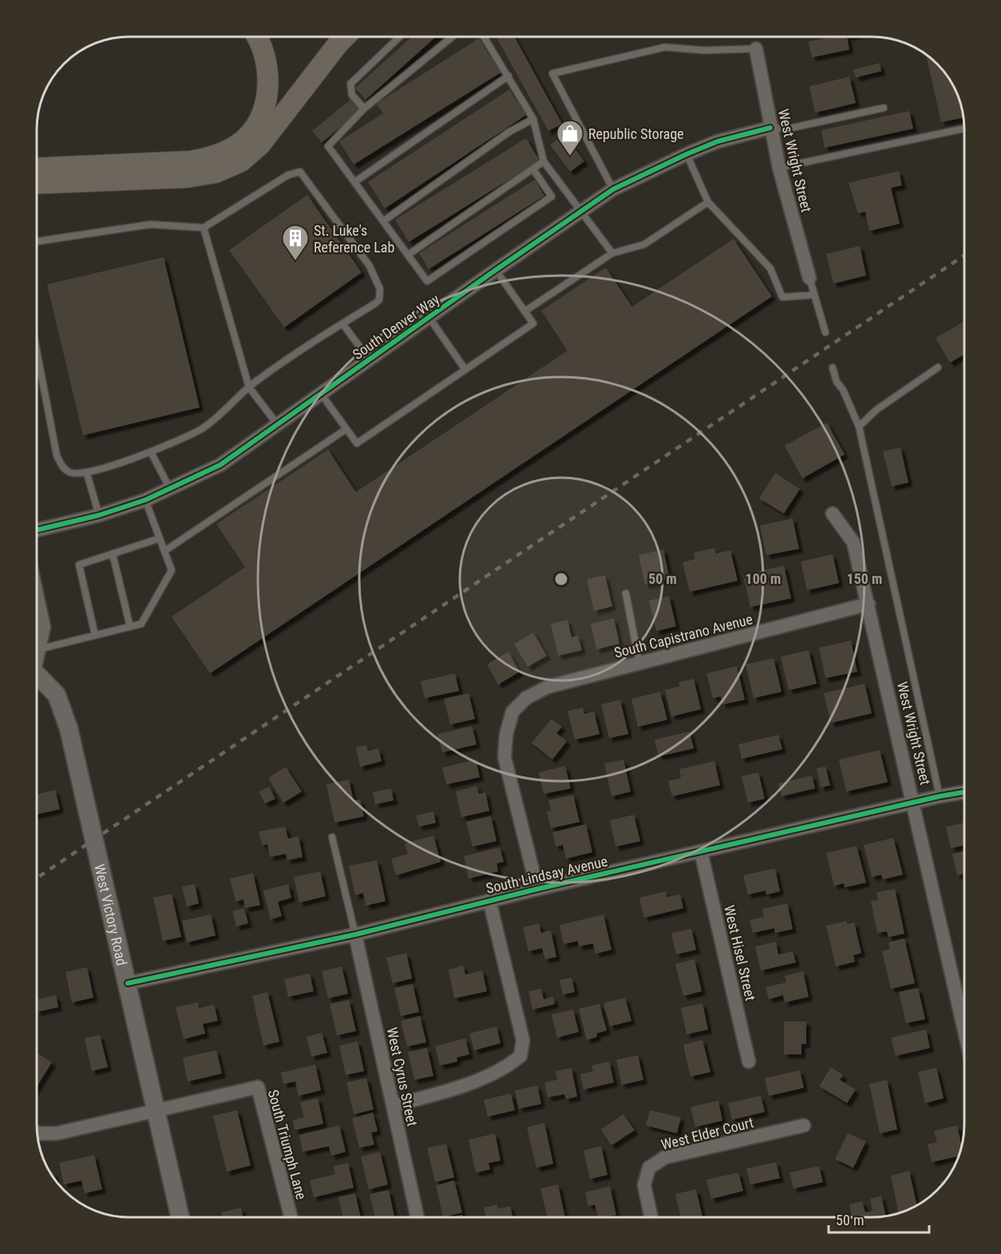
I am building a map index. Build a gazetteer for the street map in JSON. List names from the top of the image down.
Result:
{
  "streets": {
    "street": [
      "West Wright Street",
      "South Denver Way",
      "South Capistrano Avenue",
      "South Lindsay Avenue",
      "West Victory Road",
      "West Hisel Street",
      "West Cyrus Street",
      "West Elder Court",
      "South Triumph Lane"
    ]
  },
  "crossings": [
    ["West Wright Street", "South Denver Way"],
    ["West Wright Street", "South Capistrano Avenue"],
    ["West Wright Street", "South Lindsay Avenue"],
    ["South Capistrano Avenue", "South Lindsay Avenue"],
    ["South Lindsay Avenue", "West Victory Road"],
    ["South Lindsay Avenue", "West Hisel Street"],
    ["South Lindsay Avenue", "West Cyrus Street"],
    ["West Victory Road", "South Triumph Lane"]
  ],
  "places": {
    "shop": ["Republic Storage"],
    "building": ["St. Luke's Reference Lab"]
  },
  "scale_bar": "50 m",
  "rings": ["50 m", "100 m", "150 m"]
}
